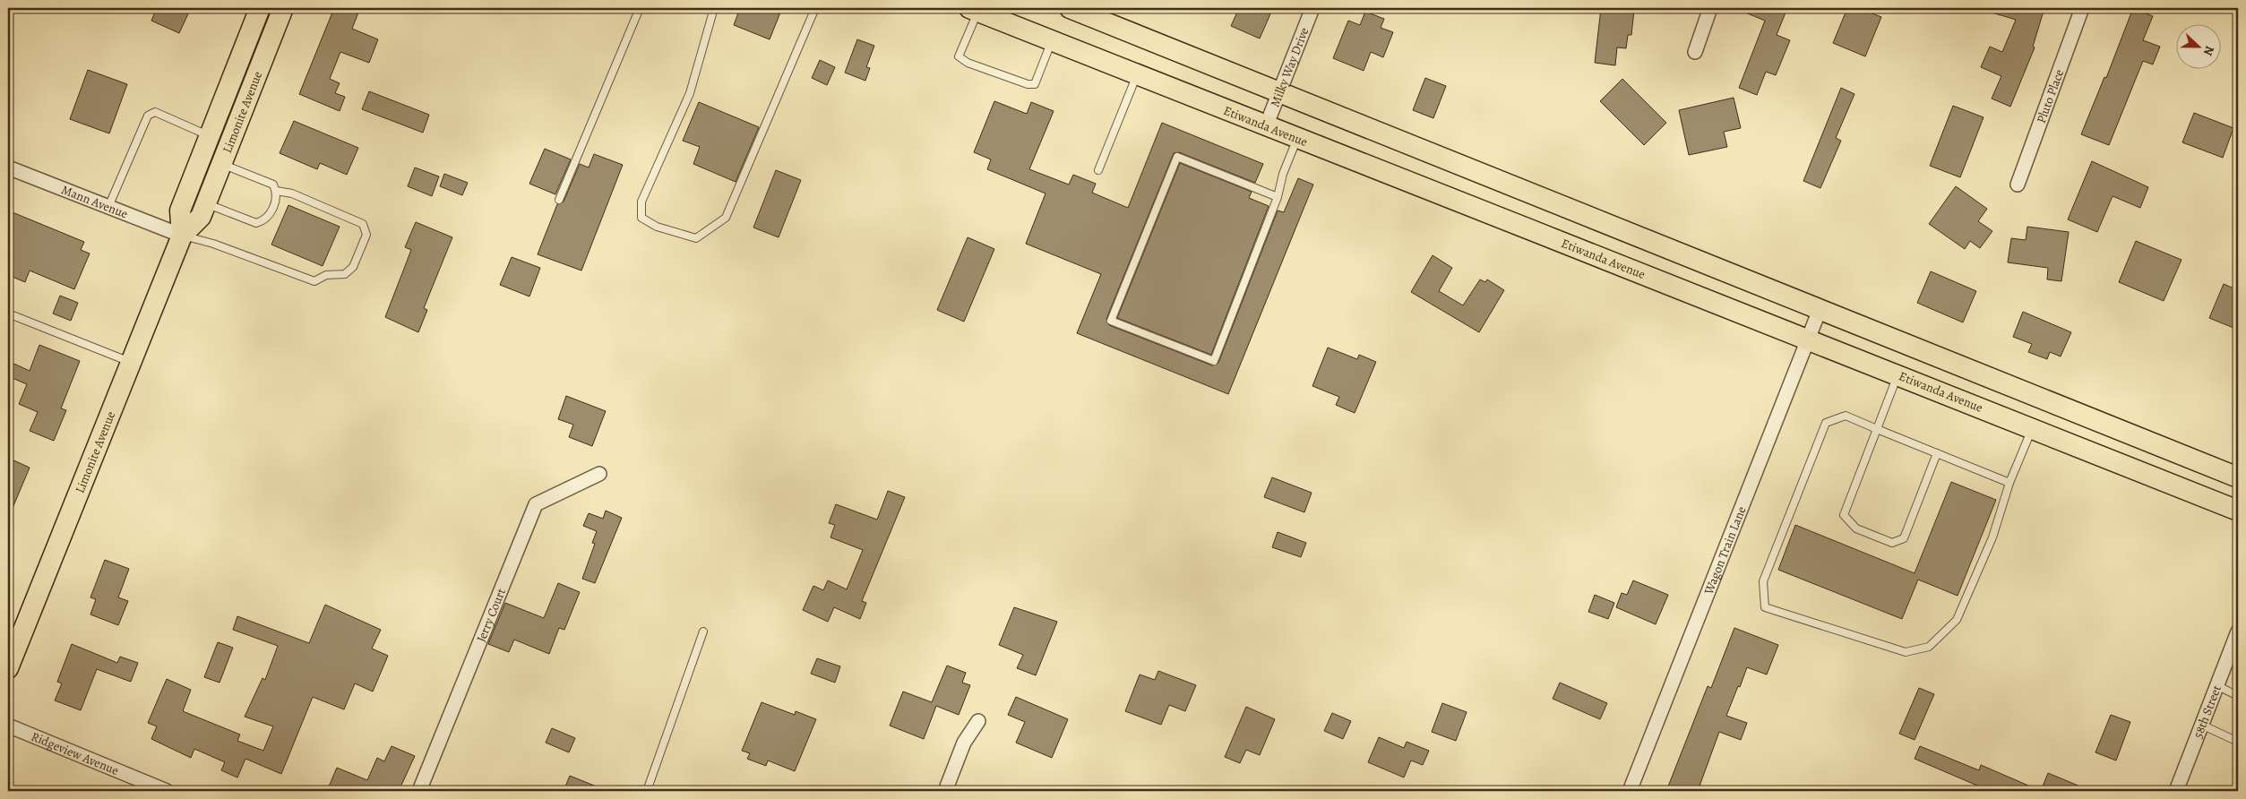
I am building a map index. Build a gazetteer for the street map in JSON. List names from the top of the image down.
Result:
{
  "streets": {
    "main road": ["Limonite Avenue", "Etiwanda Avenue"],
    "street": [
      "Milky Way Drive",
      "Pluto Place",
      "Mann Avenue",
      "Wagon Train Lane",
      "Jerry Court",
      "58th Street",
      "Ridgeview Avenue"
    ]
  },
  "crossings": [
    ["Milky Way Drive", "Etiwanda Avenue"],
    ["Limonite Avenue", "Mann Avenue"],
    ["Etiwanda Avenue", "Wagon Train Lane"]
  ],
  "north": "right"
}
